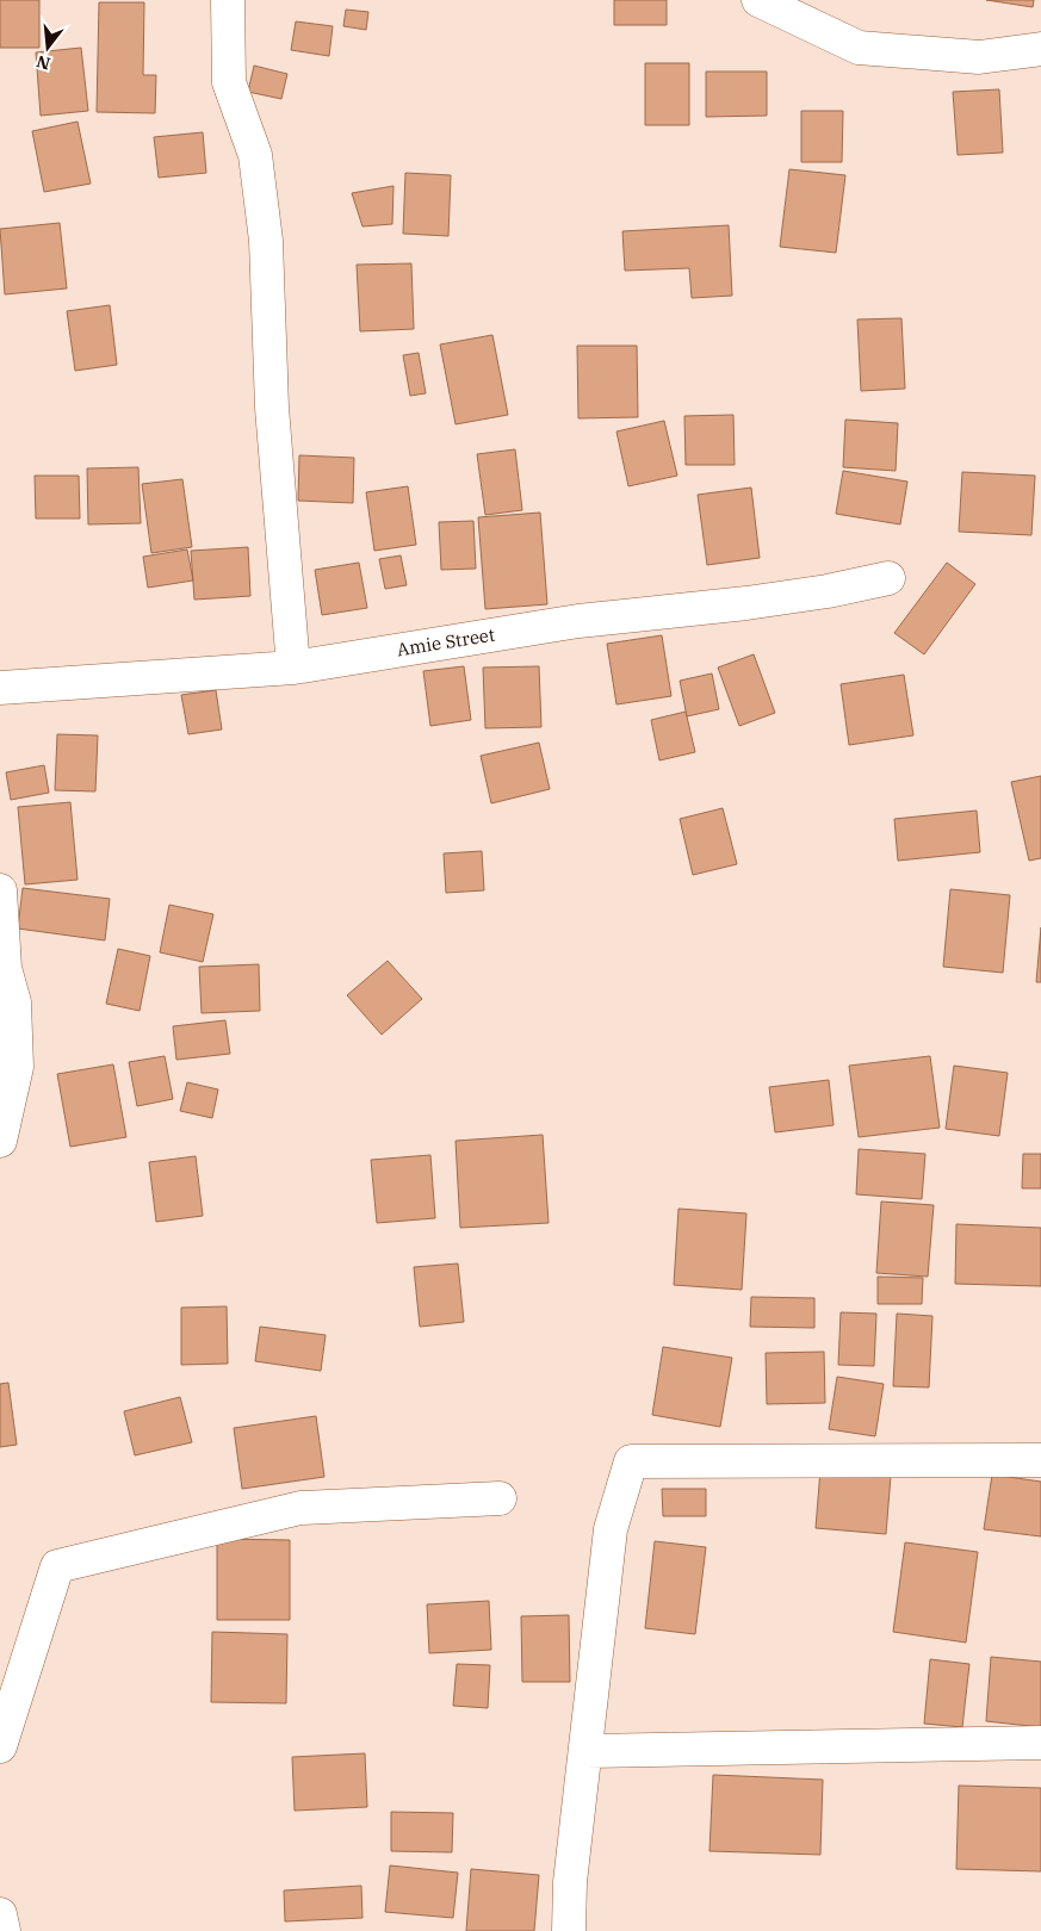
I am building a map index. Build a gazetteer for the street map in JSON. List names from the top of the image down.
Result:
{
  "streets": {
    "street": ["Amie Street"]
  },
  "north": "bottom"
}
